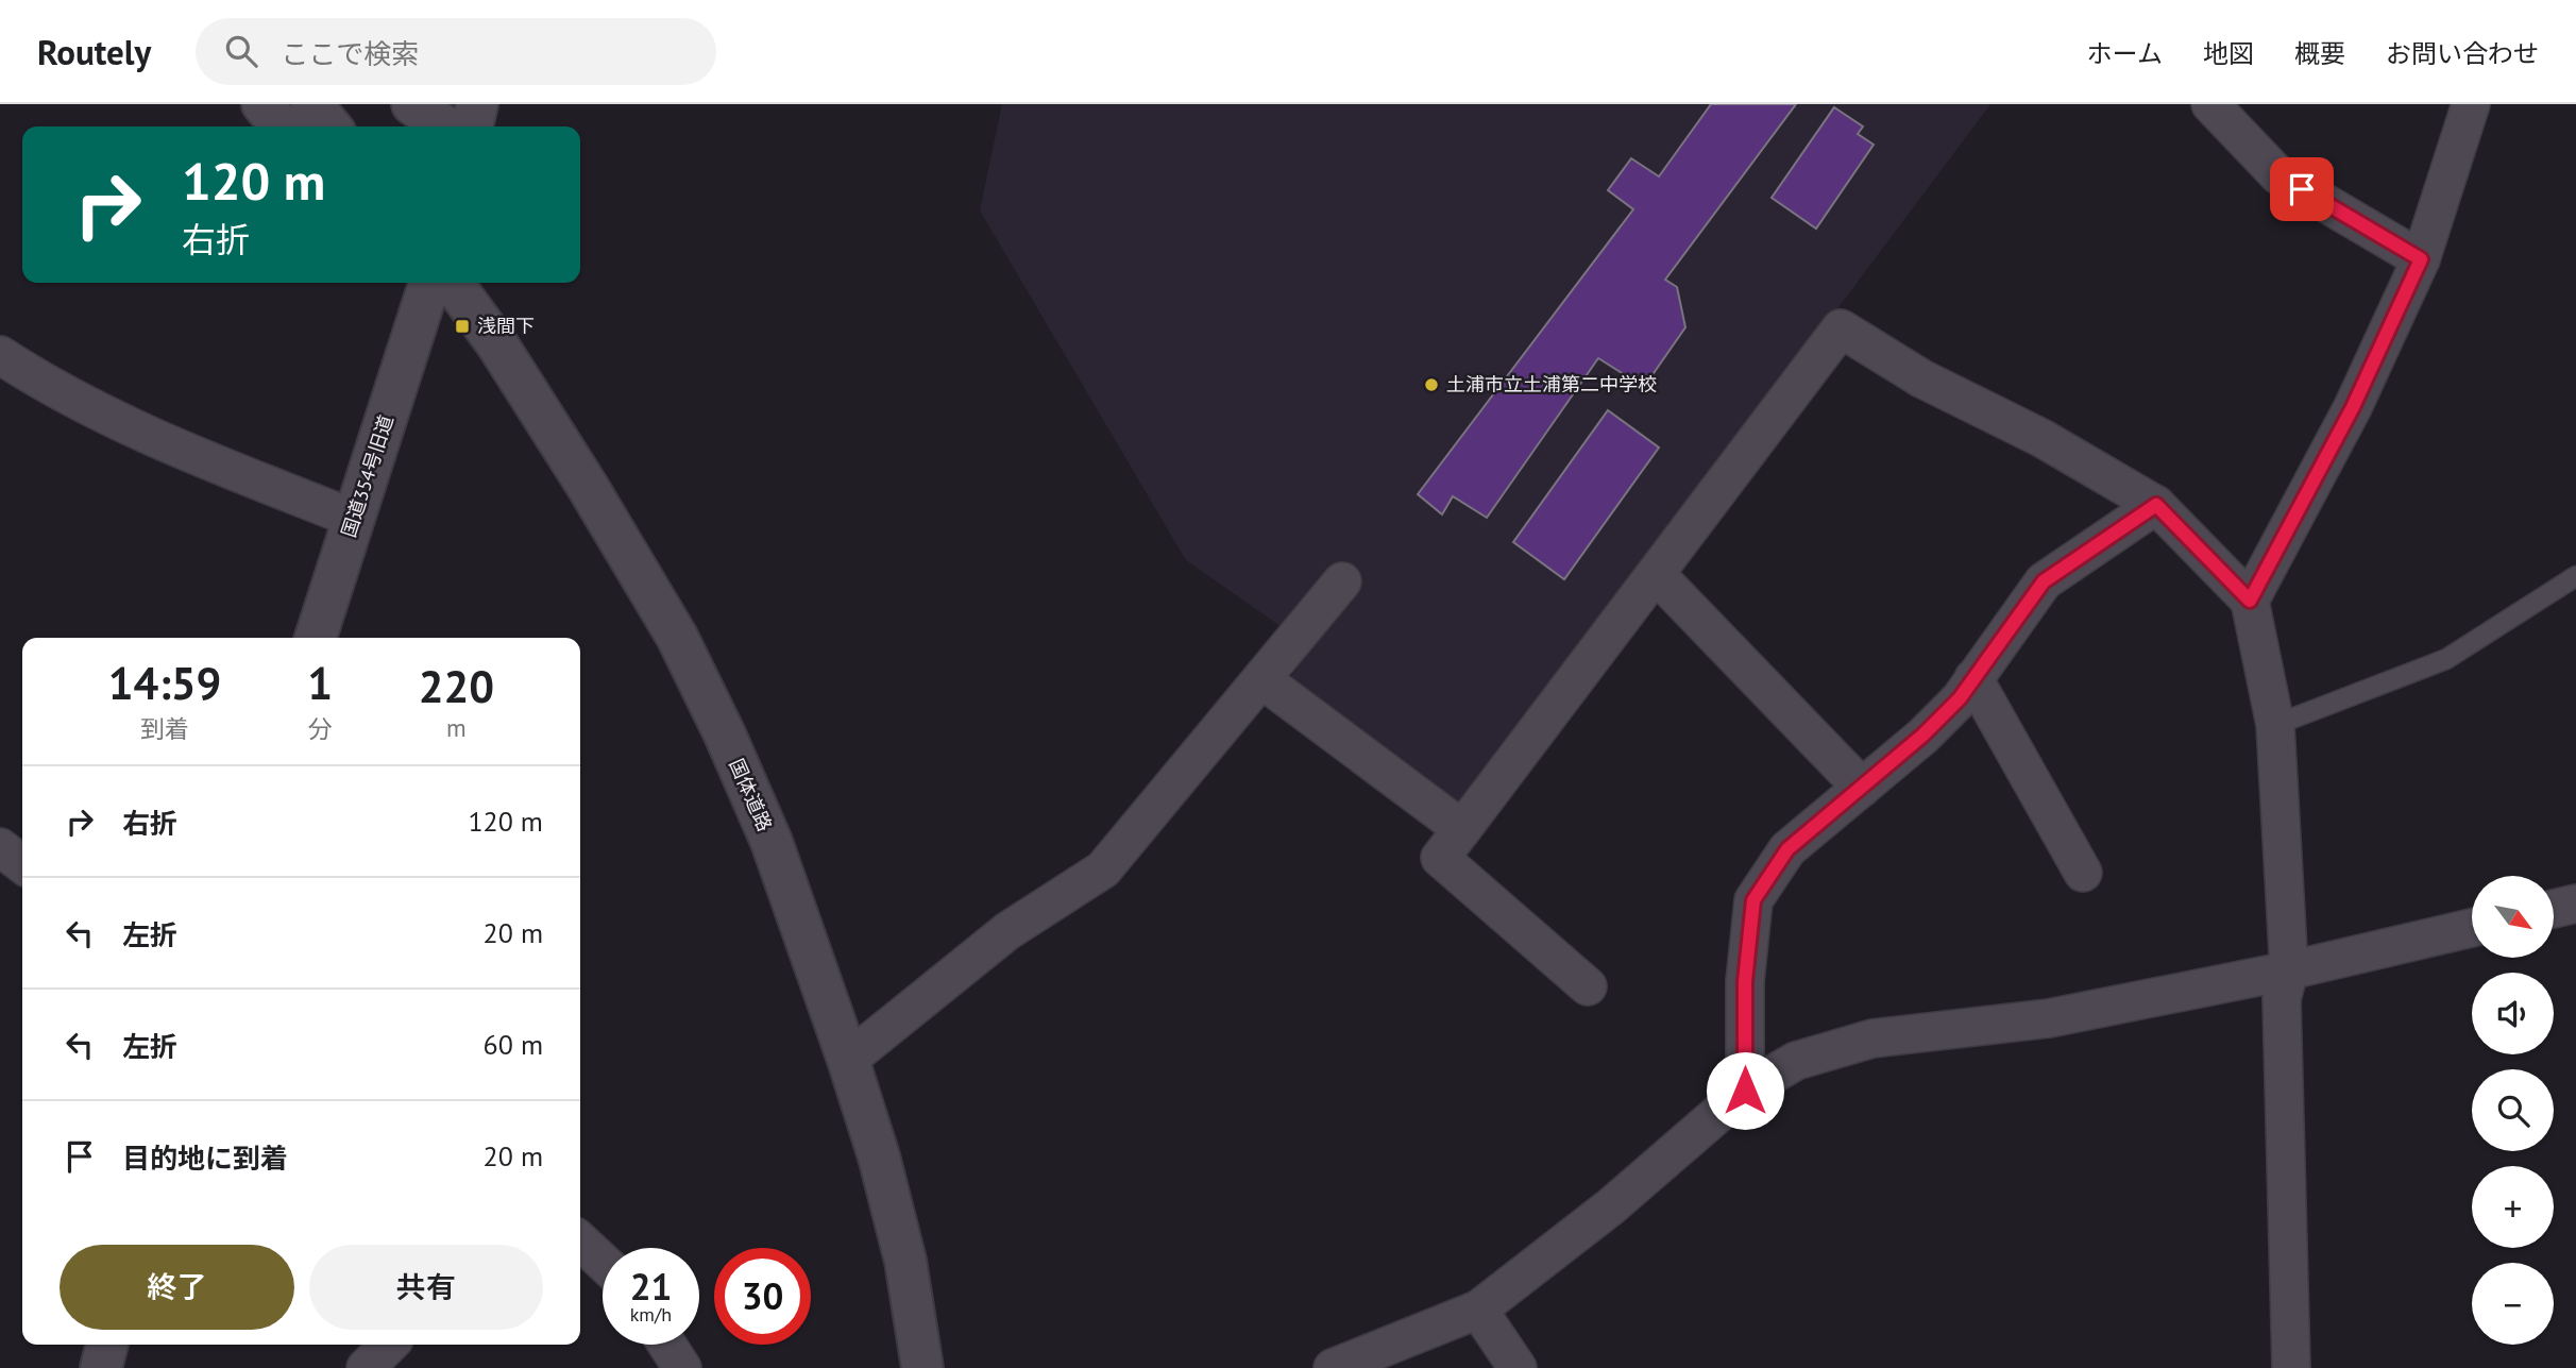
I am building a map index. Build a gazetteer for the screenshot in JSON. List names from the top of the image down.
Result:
{
  "streets": {
    "street": ["国道354号旧道", "国体道路"]
  },
  "places": {
    "transit": ["浅間下"],
    "other": ["土浦市立土浦第二中学校"]
  },
  "north": "bottom right",
  "page": {
    "header": "Routely",
    "search": "ここで検索",
    "nav": [
      "ホーム",
      "地図",
      "概要",
      "お問い合わせ"
    ],
    "turn": ["120 m", "右折"],
    "eta": [
      "14:59",
      "到着",
      "1",
      "分",
      "220",
      "m"
    ],
    "list": [
      {
        "name": "右折",
        "value": "120 m"
      },
      {
        "name": "左折",
        "value": "20 m"
      },
      {
        "name": "左折",
        "value": "60 m"
      },
      {
        "name": "目的地に到着",
        "value": "20 m"
      }
    ],
    "map_buttons": ["+", "−"],
    "buttons": ["終了", "共有"],
    "speed": "21 km/h",
    "limit": "30"
  }
}
